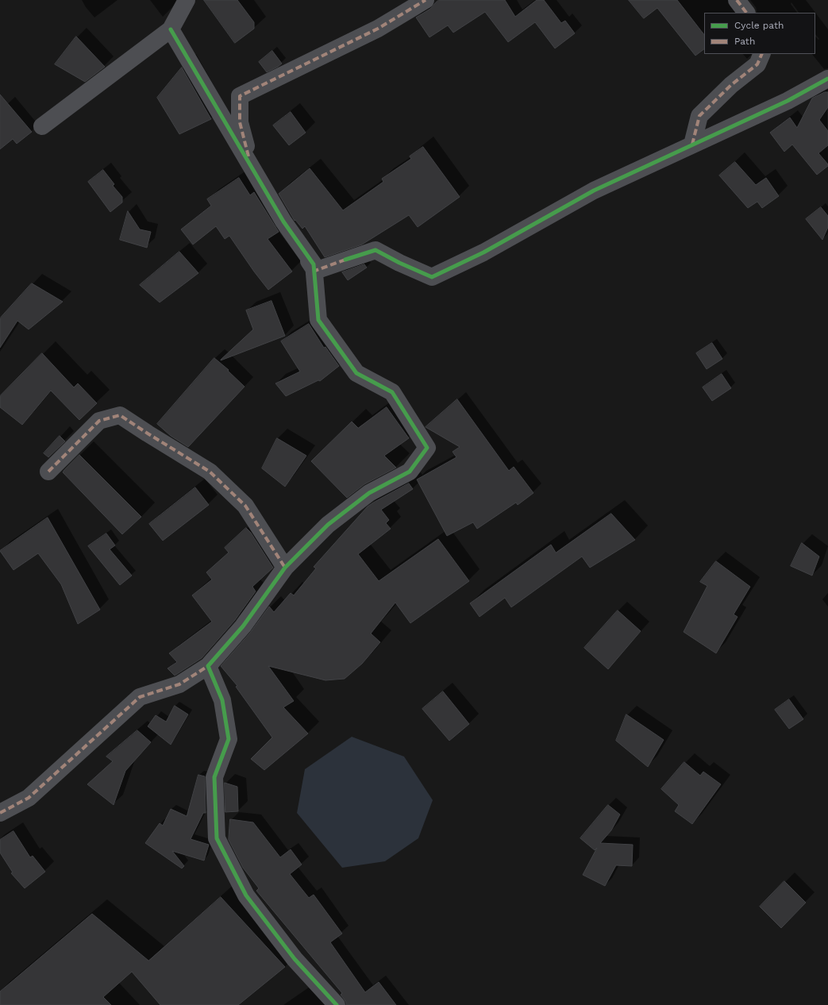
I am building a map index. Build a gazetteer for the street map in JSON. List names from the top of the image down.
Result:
{
  "legend": ["Cycle path", "Path"]
}
